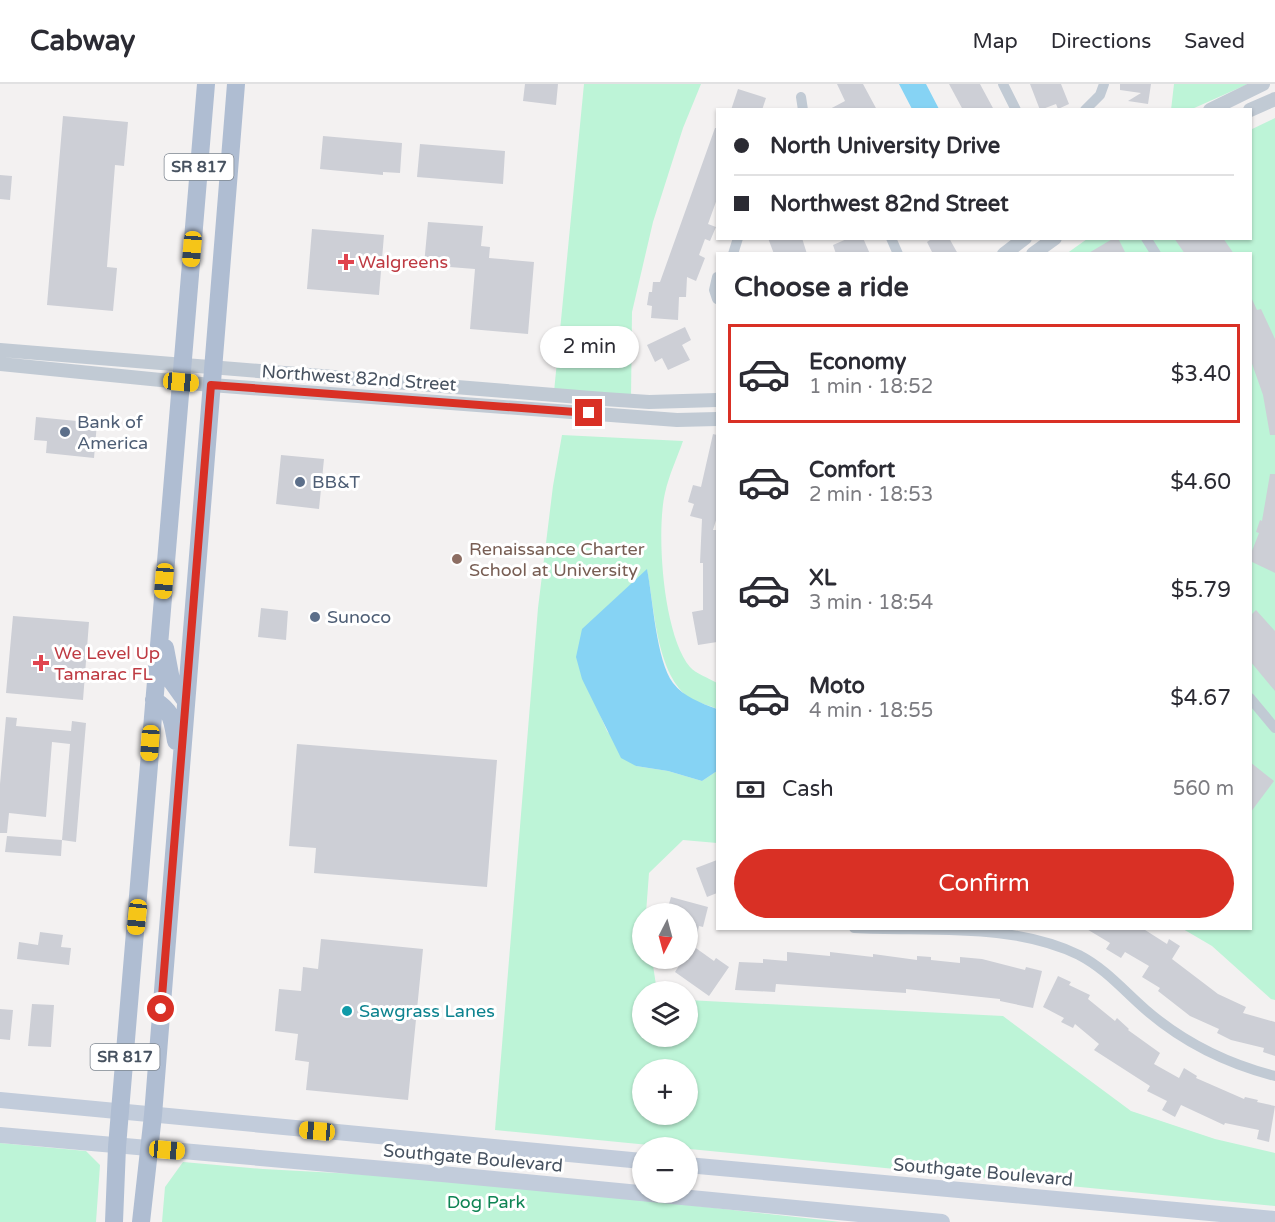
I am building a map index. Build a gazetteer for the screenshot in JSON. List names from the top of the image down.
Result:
{
  "streets": {
    "main road": ["SR 817", "Southgate Boulevard"],
    "street": ["Northwest 82nd Street"]
  },
  "crossings": [
    ["SR 817", "Northwest 82nd Street"],
    ["SR 817", "Southgate Boulevard"]
  ],
  "parks": ["Dog Park"],
  "places": {
    "health": ["Walgreens", "We Level Up Tamarac FL"],
    "other": [
      "Bank of America",
      "BB&T",
      "Renaissance Charter School at University",
      "Sunoco",
      "Sawgrass Lanes"
    ]
  },
  "north": "bottom",
  "page": {
    "header": "Cabway",
    "nav": ["Map", "Directions", "Saved"],
    "banner": ["North University Drive", "Northwest 82nd Street"],
    "heading": "Choose a ride",
    "list": [
      {
        "name": "Economy",
        "note": "1 min · 18:52",
        "value": "$3.40"
      },
      {
        "name": "Comfort",
        "note": "2 min · 18:53",
        "value": "$4.60"
      },
      {
        "name": "XL",
        "note": "3 min · 18:54",
        "value": "$5.79"
      },
      {
        "name": "Moto",
        "note": "4 min · 18:55",
        "value": "$4.67"
      }
    ],
    "bubble": "2 min",
    "pay": ["Cash", "560 m"],
    "buttons": "Confirm",
    "map_buttons": ["+", "−"]
  }
}
